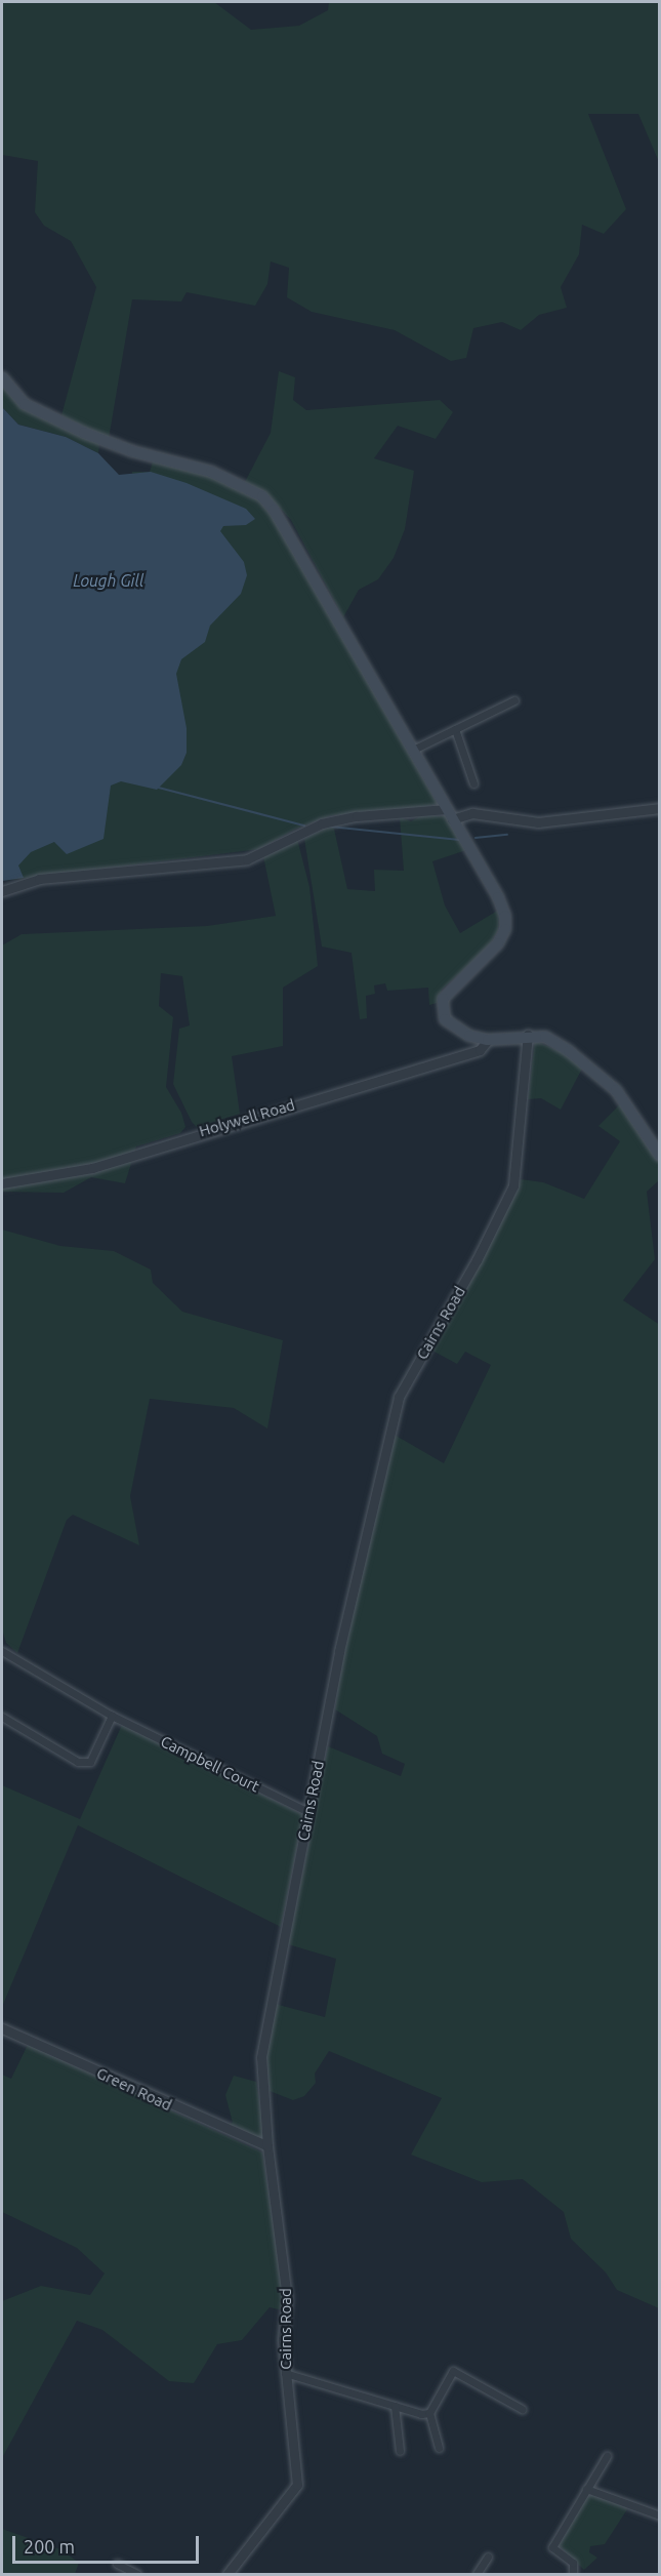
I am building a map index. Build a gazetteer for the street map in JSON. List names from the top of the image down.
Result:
{
  "streets": {
    "street": [
      "Holywell Road",
      "Cairns Road",
      "Campbell Court",
      "Green Road"
    ]
  },
  "crossings": [
    ["Cairns Road", "Campbell Court"],
    ["Cairns Road", "Green Road"]
  ],
  "water": ["Lough Gill"],
  "scale_bar": "200 m"
}
